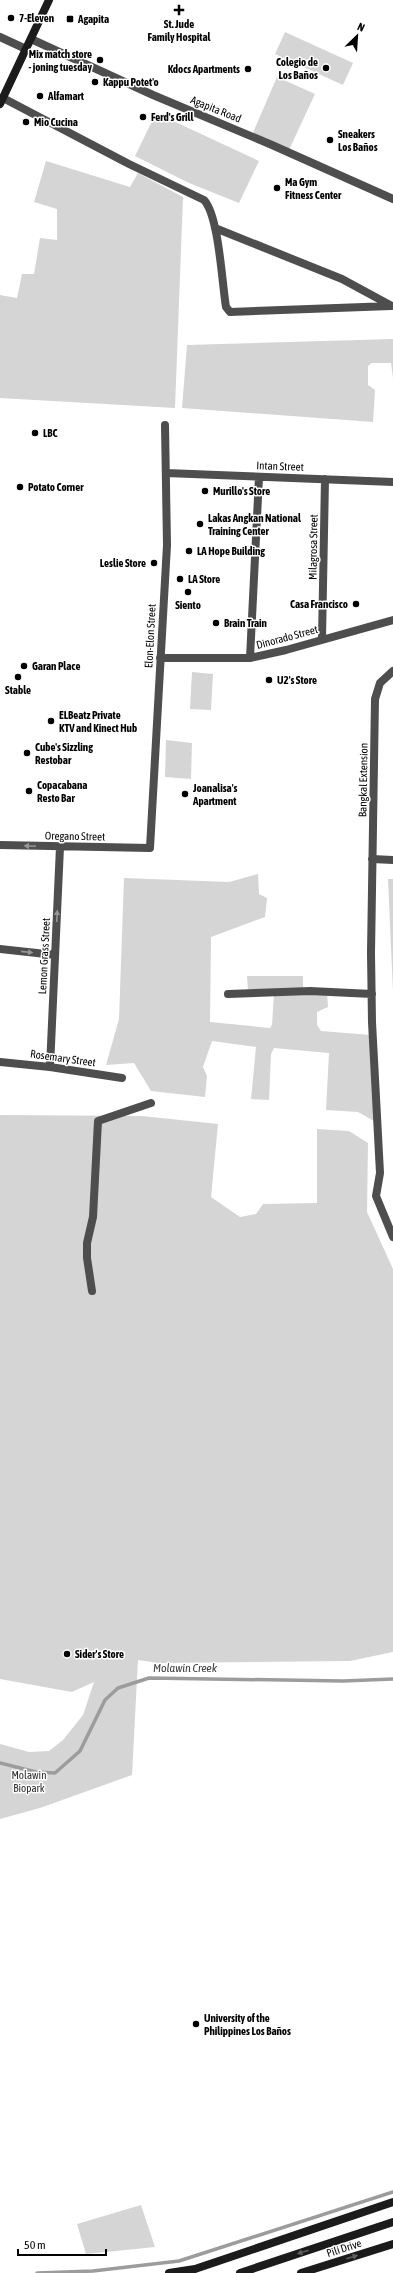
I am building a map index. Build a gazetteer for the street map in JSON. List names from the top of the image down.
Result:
{
  "streets": {
    "street": [
      "Agapita Road",
      "Intan Street",
      "Milagrosa Street",
      "Elon-Elon Street",
      "Dinorado Street",
      "Bangkal Extension",
      "Oregano Street",
      "Lemon Grass Street",
      "Rosemary Street",
      "Pili Drive"
    ]
  },
  "crossings": [
    ["Intan Street", "Milagrosa Street"],
    ["Intan Street", "Elon-Elon Street"],
    ["Milagrosa Street", "Dinorado Street"],
    ["Elon-Elon Street", "Dinorado Street"],
    ["Elon-Elon Street", "Oregano Street"],
    ["Oregano Street", "Lemon Grass Street"],
    ["Lemon Grass Street", "Rosemary Street"]
  ],
  "one_way": ["Oregano Street", "Lemon Grass Street"],
  "water": ["Molawin Creek"],
  "parks": ["Molawin Biopark"],
  "places": {
    "health": ["St. Jude Family Hospital"],
    "other": [
      "7-Eleven",
      "Mix match store - joning tuesday",
      "Colegio de Los Baños",
      "Kdocs Apartments",
      "Kappu Potet'o",
      "Alfamart",
      "Ferd's Grill",
      "Mio Cucina",
      "Sneakers Los Baños",
      "Ma Gym Fitness Center",
      "LBC",
      "Potato Corner",
      "Murillo's Store",
      "Lakas Angkan National Training Center",
      "LA Hope Building",
      "Leslie Store",
      "LA Store",
      "Siento",
      "Casa Francisco",
      "Brain Train",
      "Garan Place",
      "Stable",
      "U2's Store",
      "ELBeatz Private KTV and Kinect Hub",
      "Cube's Sizzling Restobar",
      "Copacabana Resto Bar",
      "Joanalisa's Apartment",
      "Sider's Store",
      "University of the Philippines Los Baños"
    ],
    "transit": ["Agapita"]
  },
  "scale_bar": "50 m",
  "north": "top right"
}
